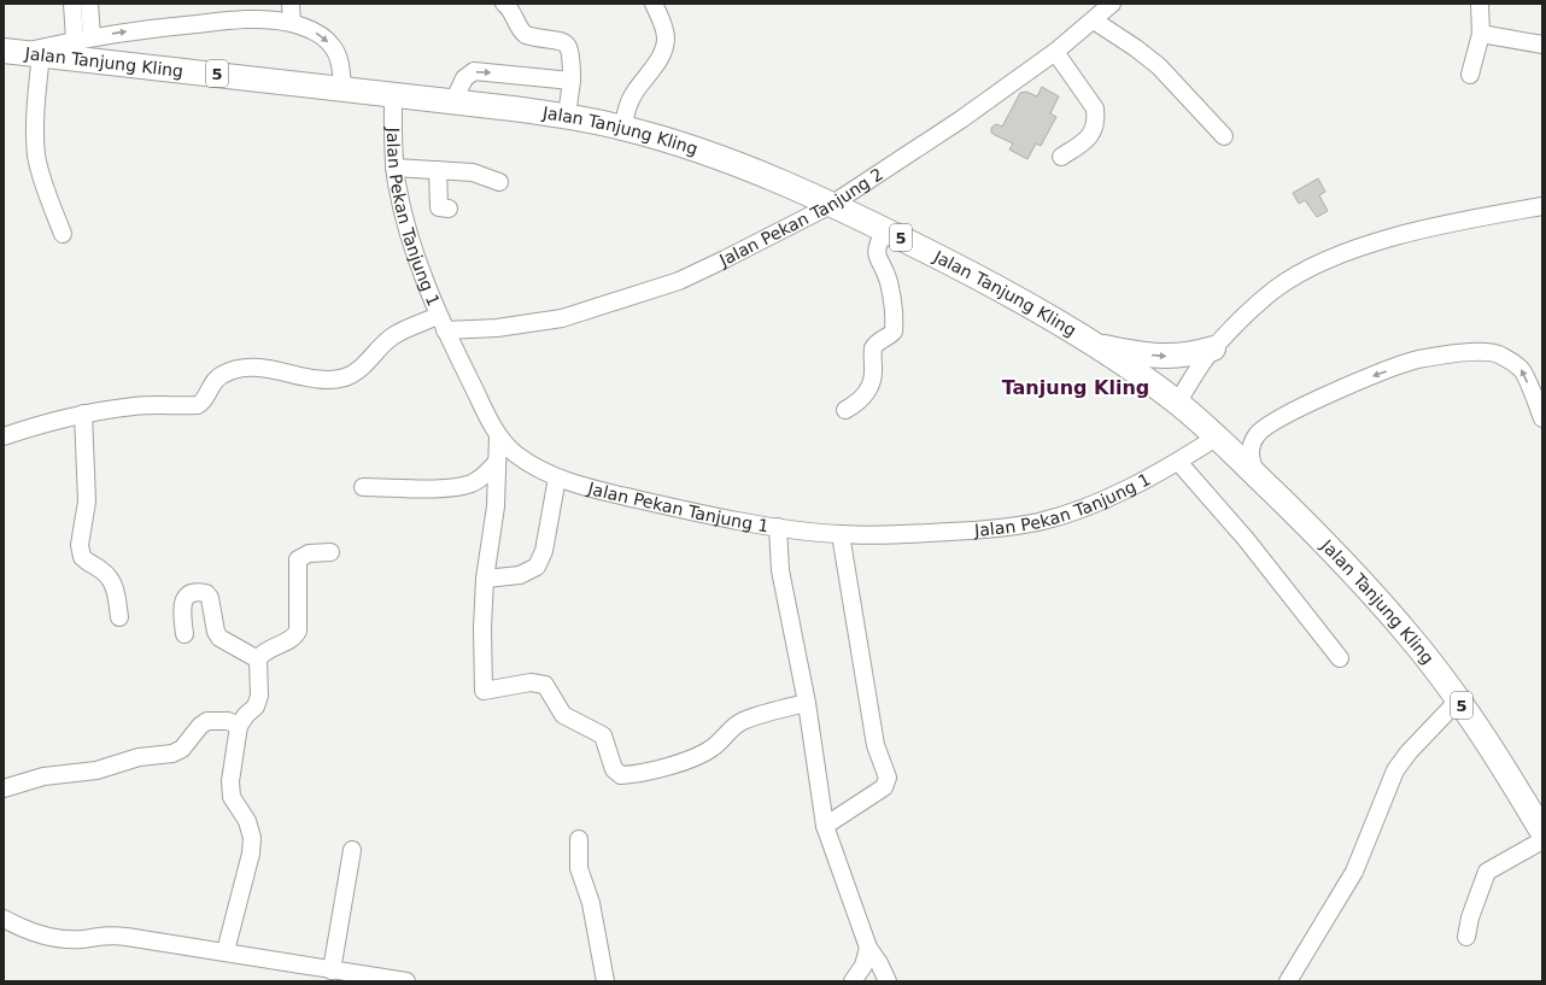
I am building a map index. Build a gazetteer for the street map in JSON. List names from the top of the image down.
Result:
{
  "streets": {
    "highway": ["Jalan Tanjung Kling", "5"],
    "street": ["Jalan Pekan Tanjung 2", "Jalan Pekan Tanjung 1"]
  },
  "crossings": [
    ["Jalan Tanjung Kling", "Jalan Pekan Tanjung 2"],
    ["Jalan Tanjung Kling", "Jalan Pekan Tanjung 1"],
    ["Jalan Pekan Tanjung 2", "Jalan Pekan Tanjung 1"]
  ],
  "districts": ["Tanjung Kling"]
}
